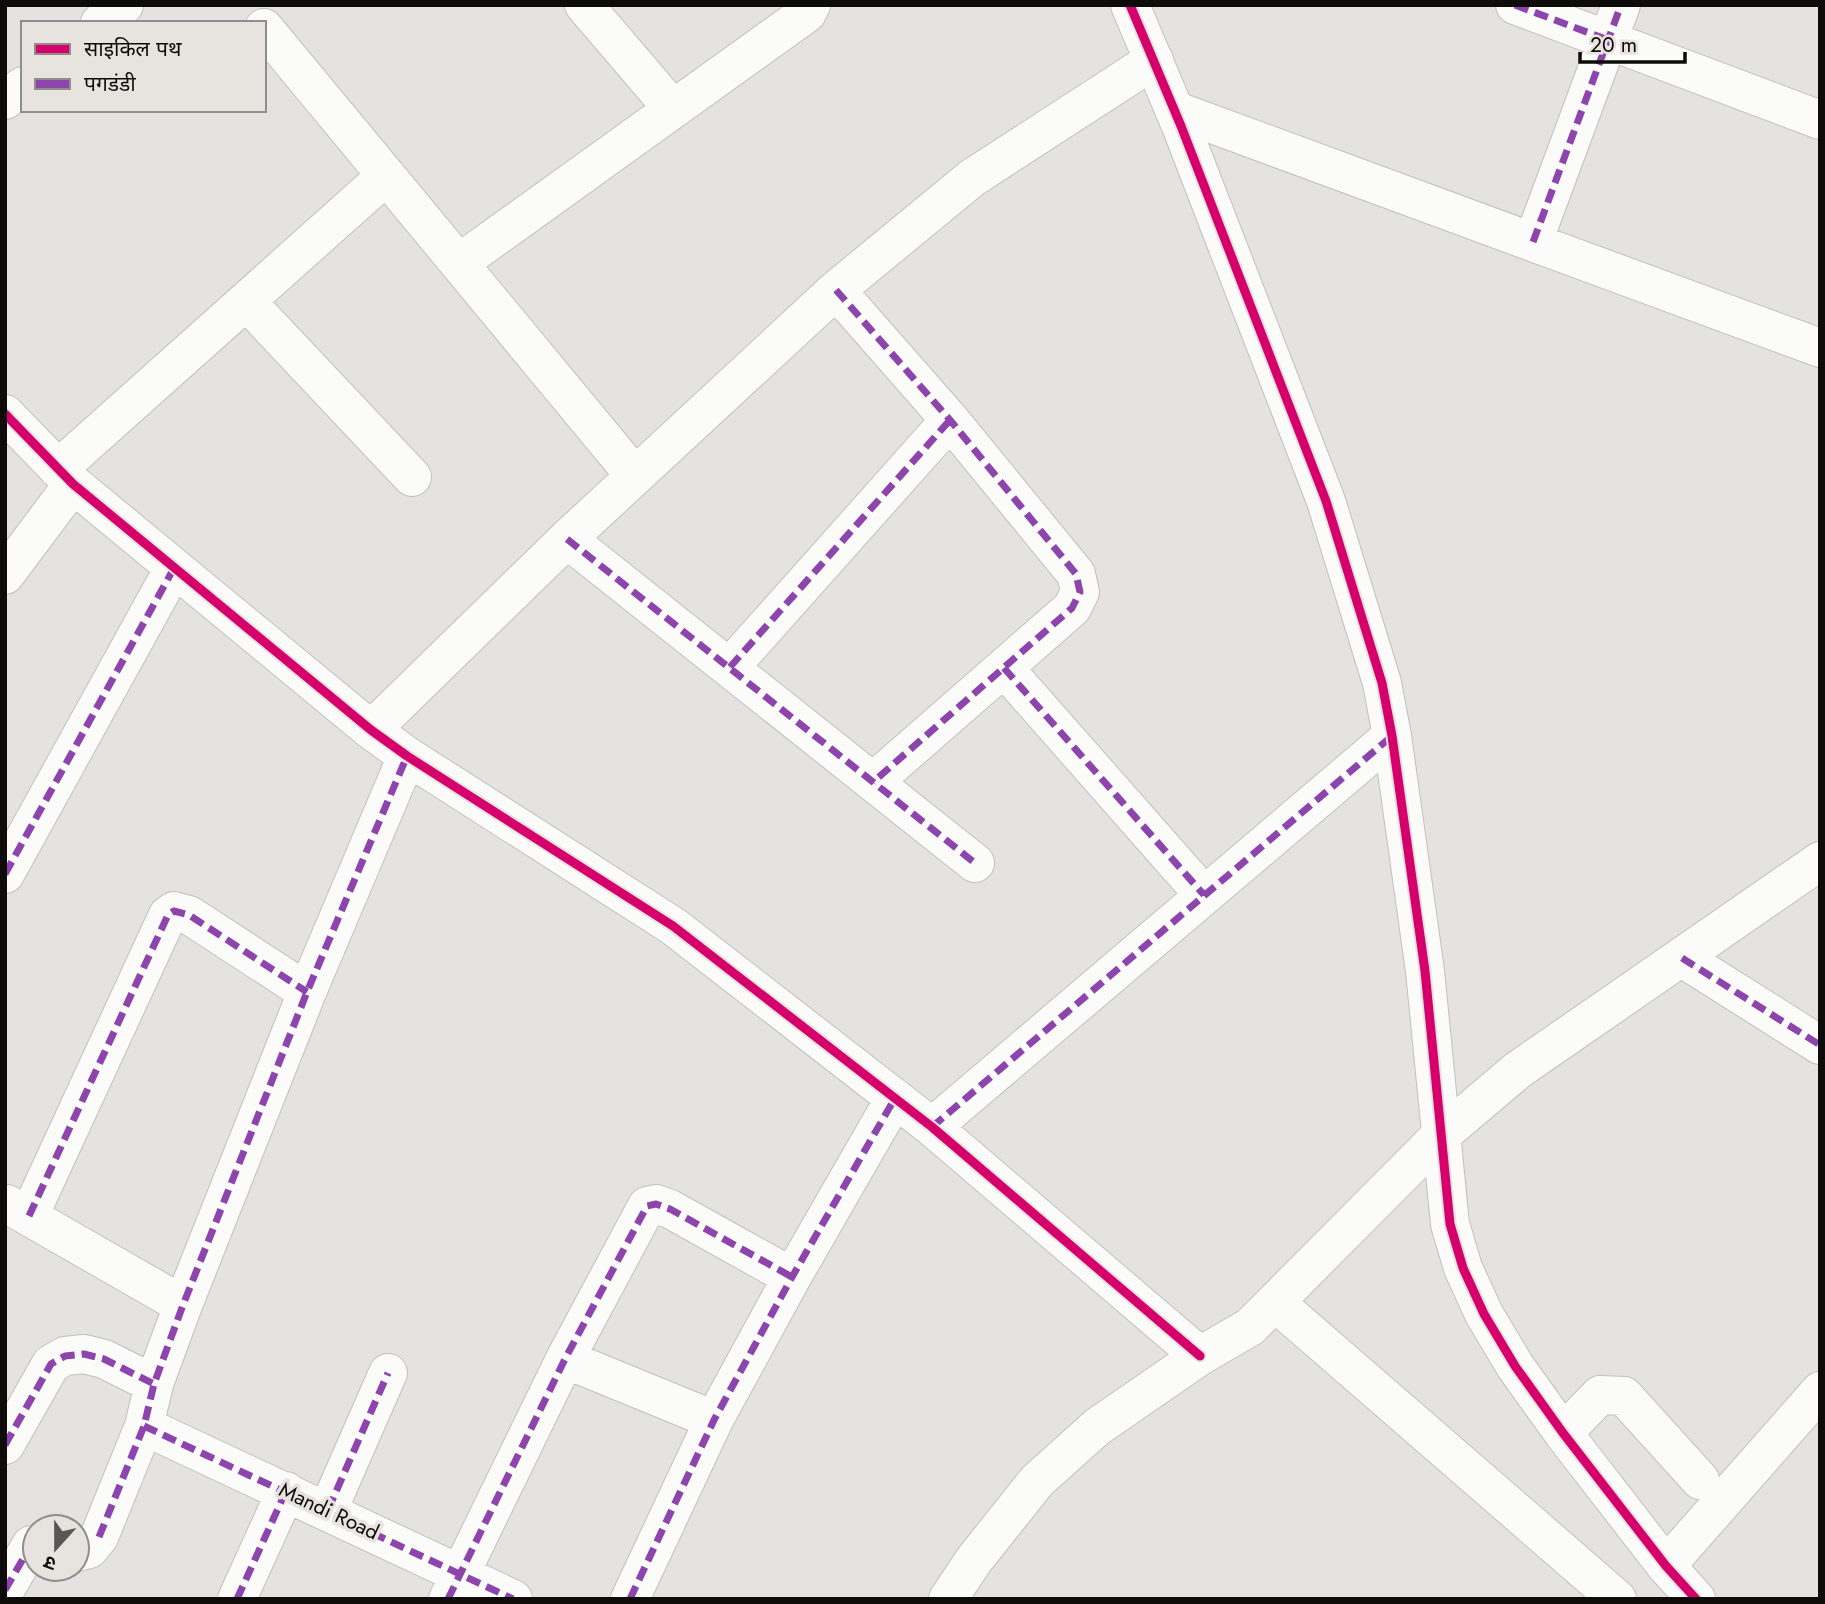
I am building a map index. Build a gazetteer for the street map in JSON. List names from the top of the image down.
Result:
{
  "streets": {
    "street": ["Mandi Road"]
  },
  "legend": ["साइकिल पथ", "पगडंडी"],
  "scale_bar": "20 m",
  "north": "bottom"
}
